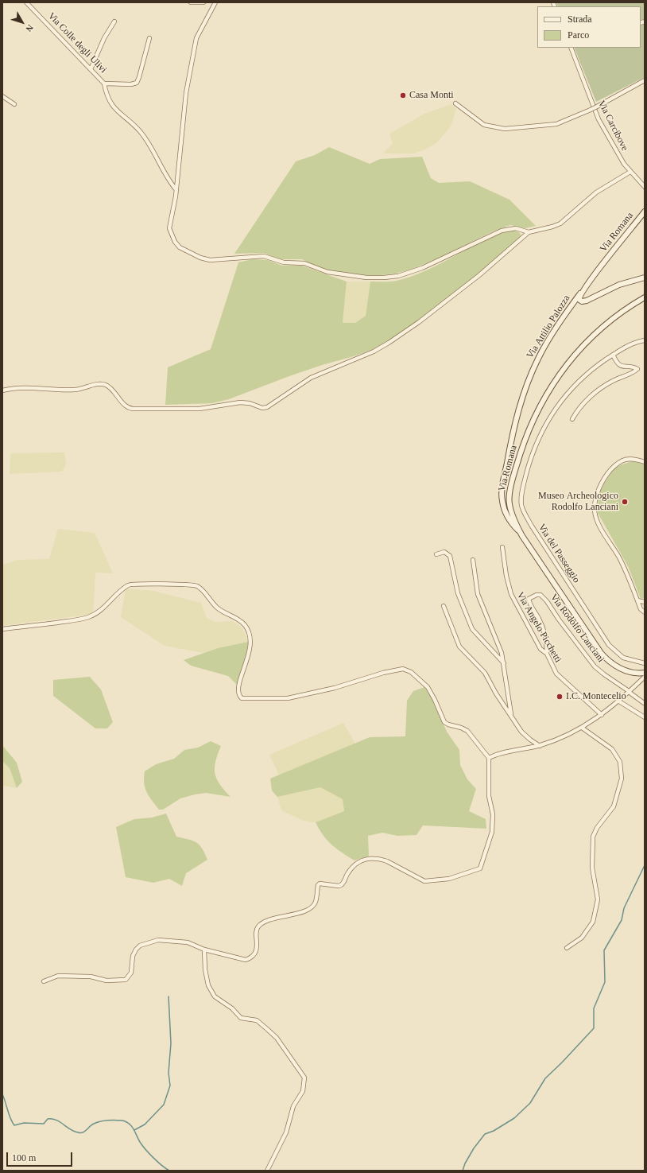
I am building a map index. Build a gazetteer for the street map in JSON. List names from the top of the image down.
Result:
{
  "streets": {
    "street": [
      "Via Colle degli Ulivi",
      "Via Carcibove",
      "Via Romana",
      "Via Attilio Palozza",
      "Via del Passeggio",
      "Via Angelo Picchetti",
      "Via Rodolfo Lanciani"
    ]
  },
  "crossings": [
    ["Via Romana", "Via Attilio Palozza"],
    ["Via Angelo Picchetti", "Via Rodolfo Lanciani"]
  ],
  "places": ["Casa Monti", "Museo Archeologico Rodolfo Lanciani", "I.C. Montecelio"],
  "legend": ["Strada", "Parco"],
  "scale_bar": "100 m",
  "north": "bottom right"
}
